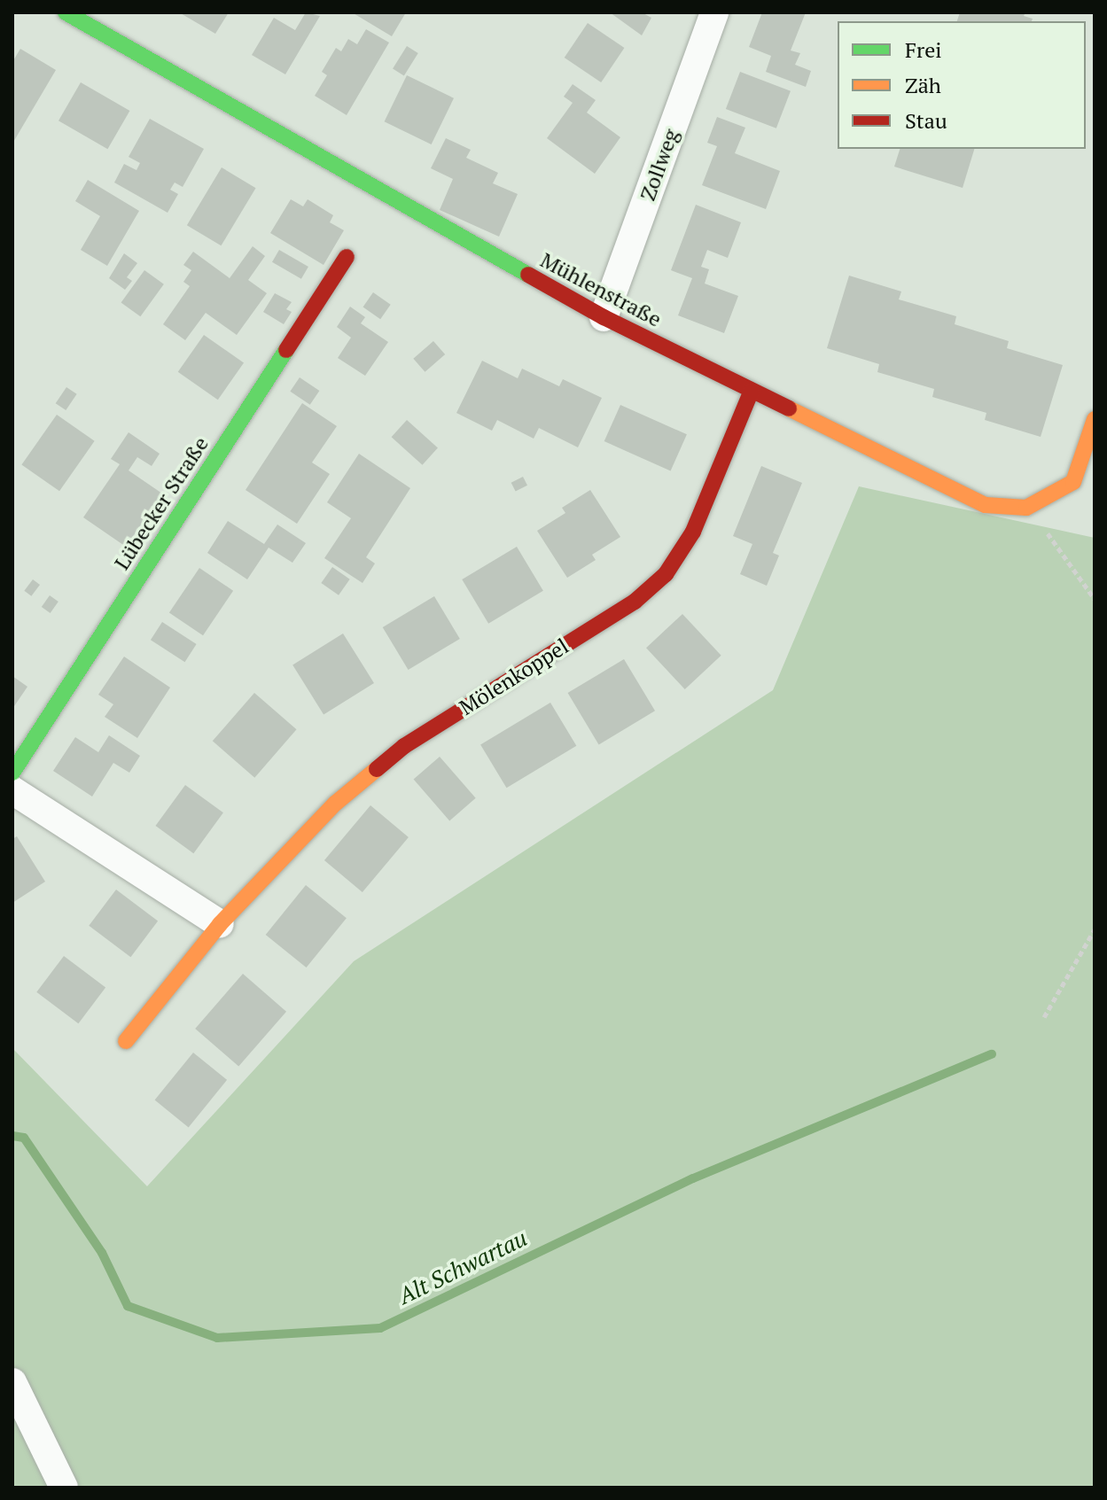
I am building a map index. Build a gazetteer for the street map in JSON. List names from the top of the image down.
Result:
{
  "streets": {
    "street": [
      "Zollweg",
      "Mühlenstraße",
      "Lübecker Straße",
      "Mölenkoppel"
    ]
  },
  "crossings": [
    ["Zollweg", "Mühlenstraße"],
    ["Mühlenstraße", "Mölenkoppel"]
  ],
  "water": ["Alt Schwartau"],
  "legend": ["Frei", "Zäh", "Stau"]
}
